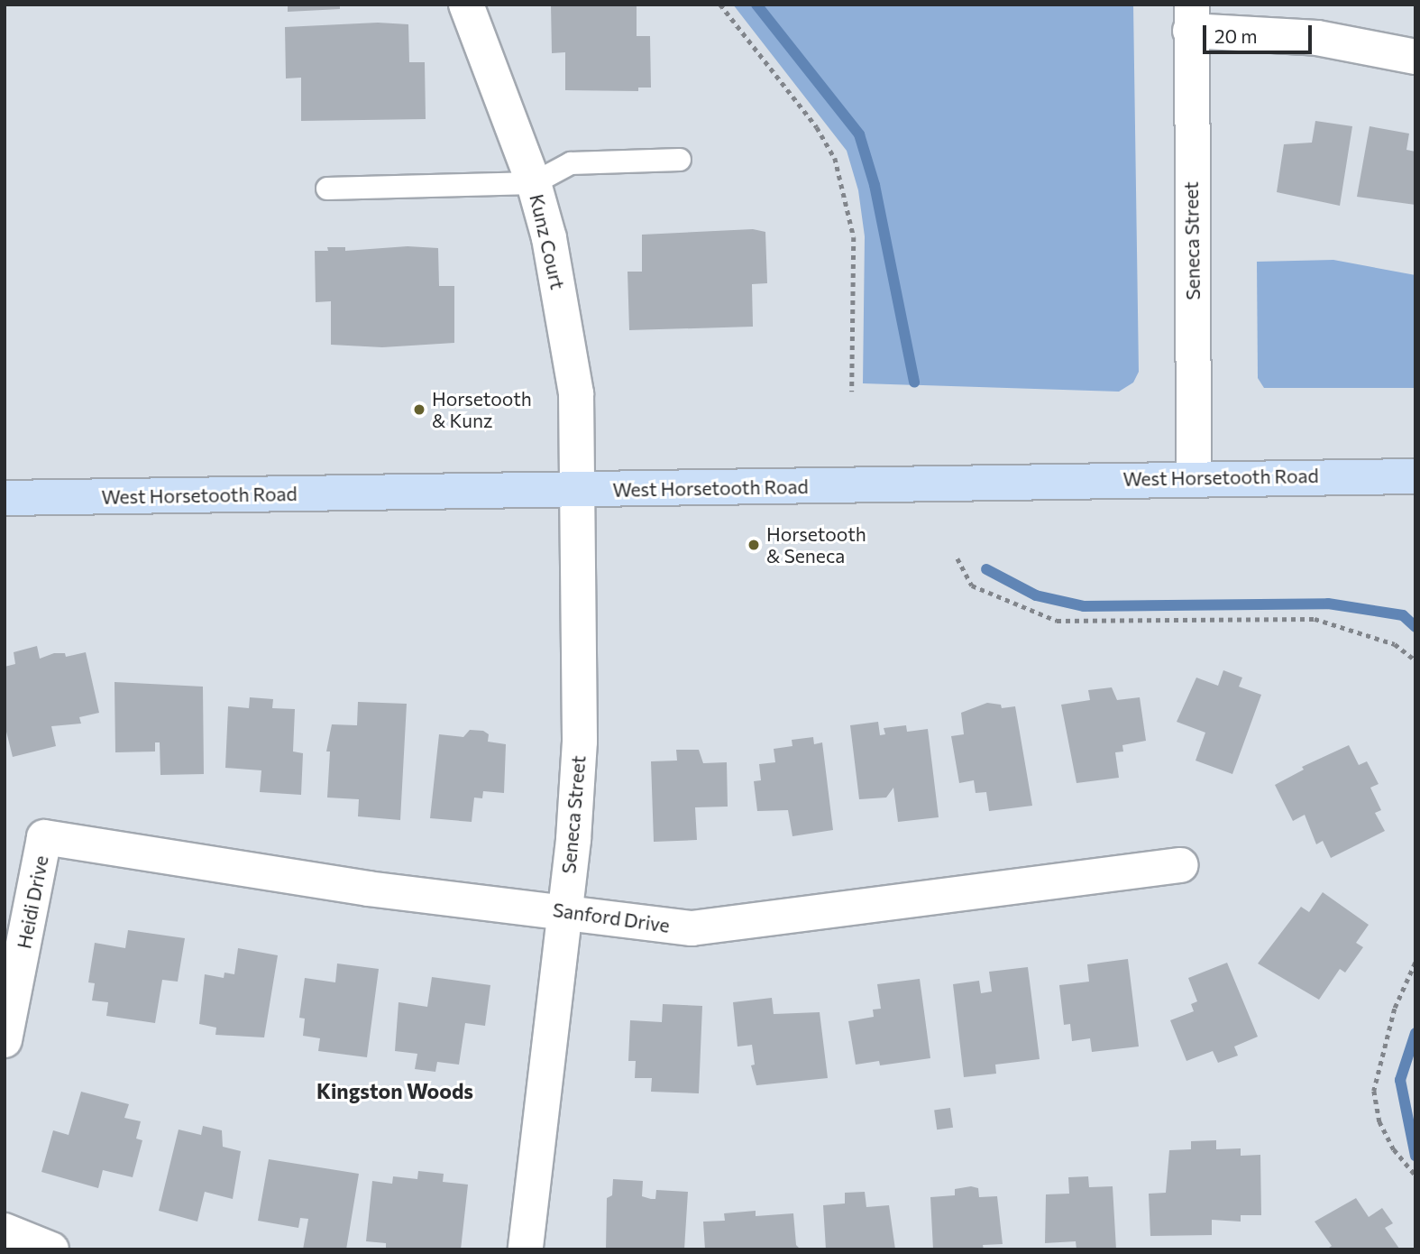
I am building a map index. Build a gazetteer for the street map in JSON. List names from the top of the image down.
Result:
{
  "streets": {
    "main road": ["West Horsetooth Road"],
    "street": [
      "Seneca Street",
      "Kunz Court",
      "Heidi Drive",
      "Sanford Drive"
    ]
  },
  "crossings": [
    ["Seneca Street", "Kunz Court"],
    ["Seneca Street", "West Horsetooth Road"],
    ["Seneca Street", "Sanford Drive"],
    ["Kunz Court", "West Horsetooth Road"],
    ["Heidi Drive", "Sanford Drive"]
  ],
  "districts": ["Kingston Woods"],
  "places": ["Horsetooth & Kunz", "Horsetooth & Seneca"],
  "scale_bar": "20 m"
}
